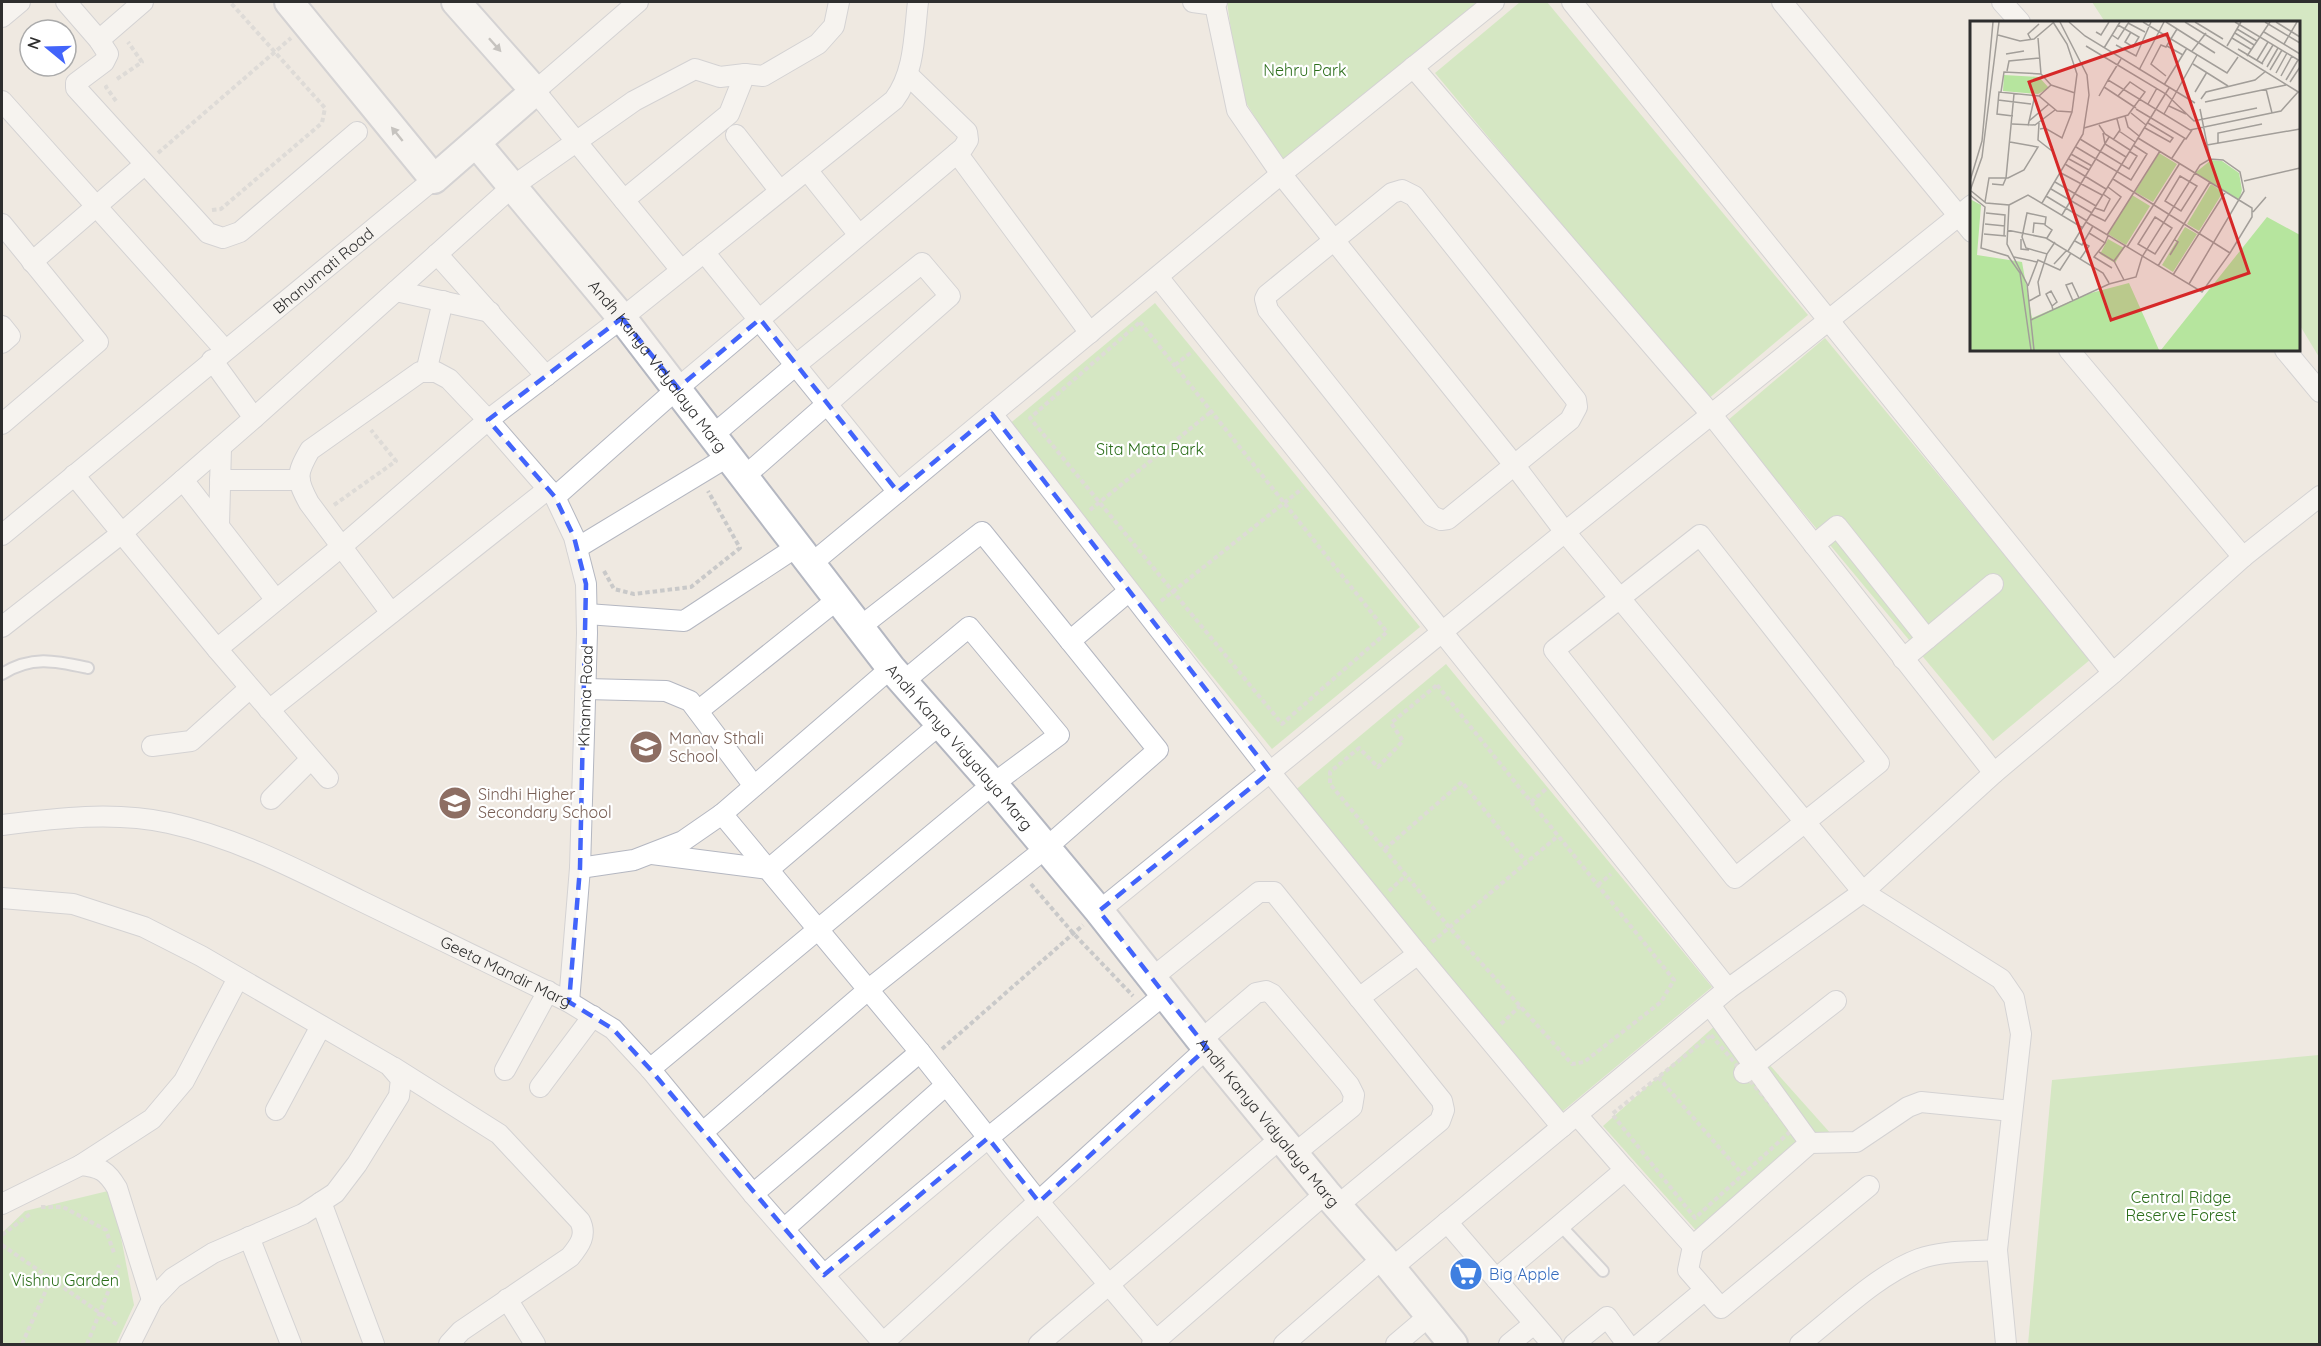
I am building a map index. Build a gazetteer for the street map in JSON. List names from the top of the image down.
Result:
{
  "streets": {
    "street": [
      "Bhanumati Road",
      "Andh Kanya Vidyalaya Marg",
      "Khanna Road",
      "Geeta Mandir Marg"
    ]
  },
  "crossings": [
    ["Bhanumati Road", "Andh Kanya Vidyalaya Marg"],
    ["Khanna Road", "Geeta Mandir Marg"]
  ],
  "parks": [
    "Nehru Park",
    "Sita Mata Park",
    "Central Ridge Reserve Forest",
    "Vishnu Garden"
  ],
  "places": {
    "school or university": ["Manav Sthali School", "Sindhi Higher Secondary School"],
    "supermarket": ["Big Apple"]
  },
  "north": "left"
}
